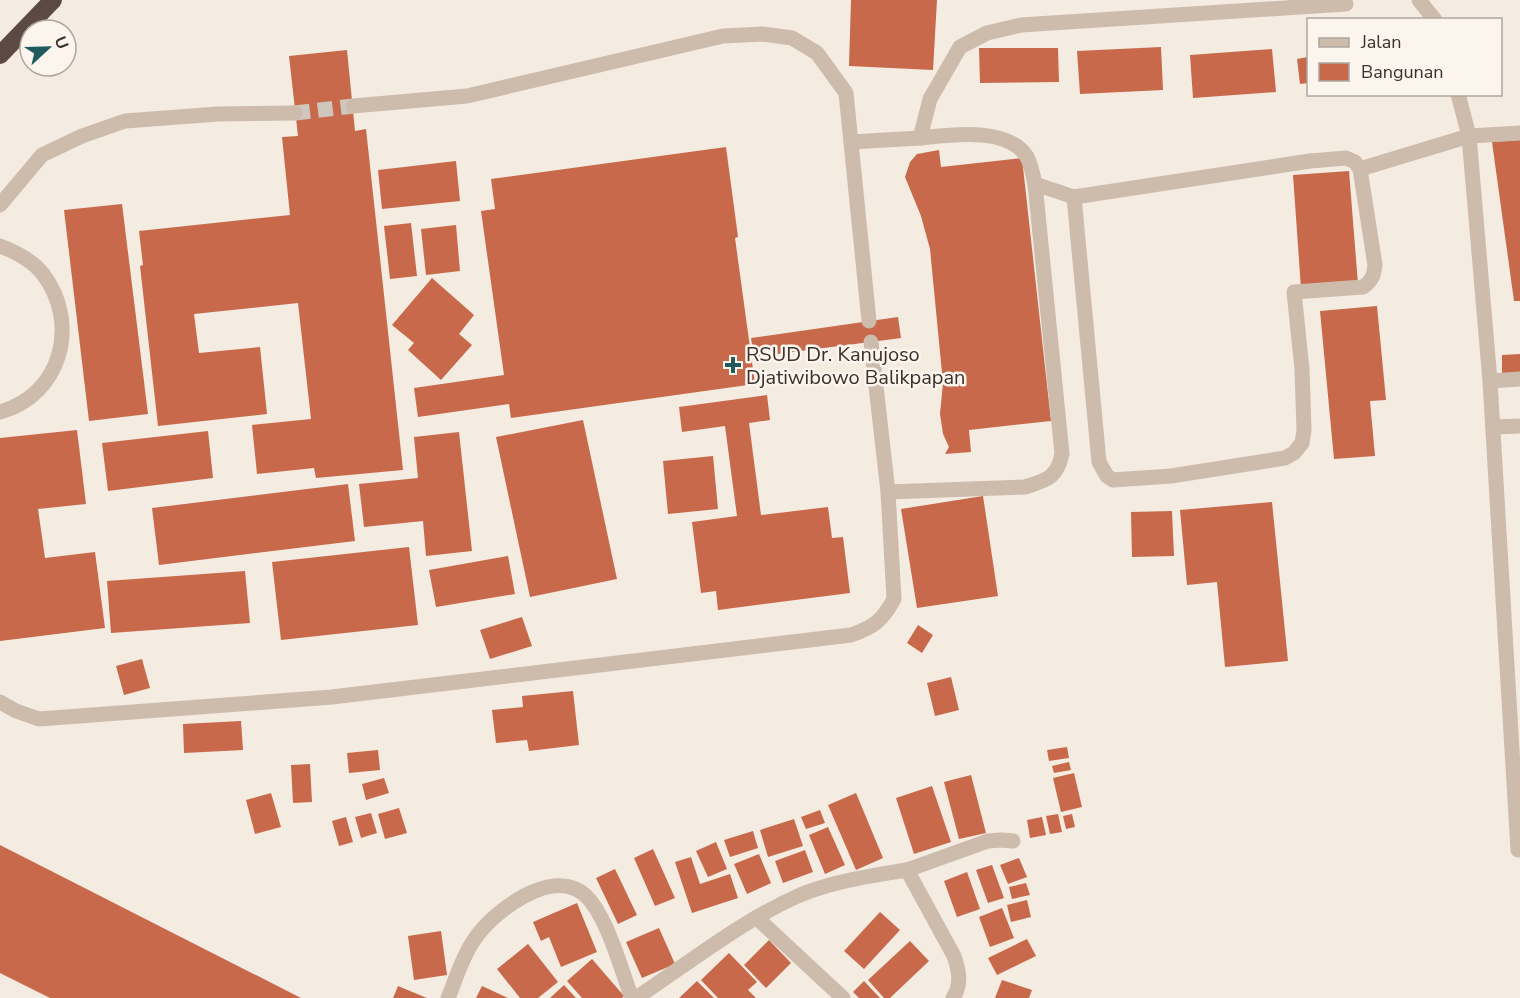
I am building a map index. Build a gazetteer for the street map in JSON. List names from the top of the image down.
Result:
{
  "places": {
    "health": ["RSUD Dr. Kanujoso Djatiwibowo Balikpapan"]
  },
  "legend": ["Jalan", "Bangunan"],
  "north": "right"
}
